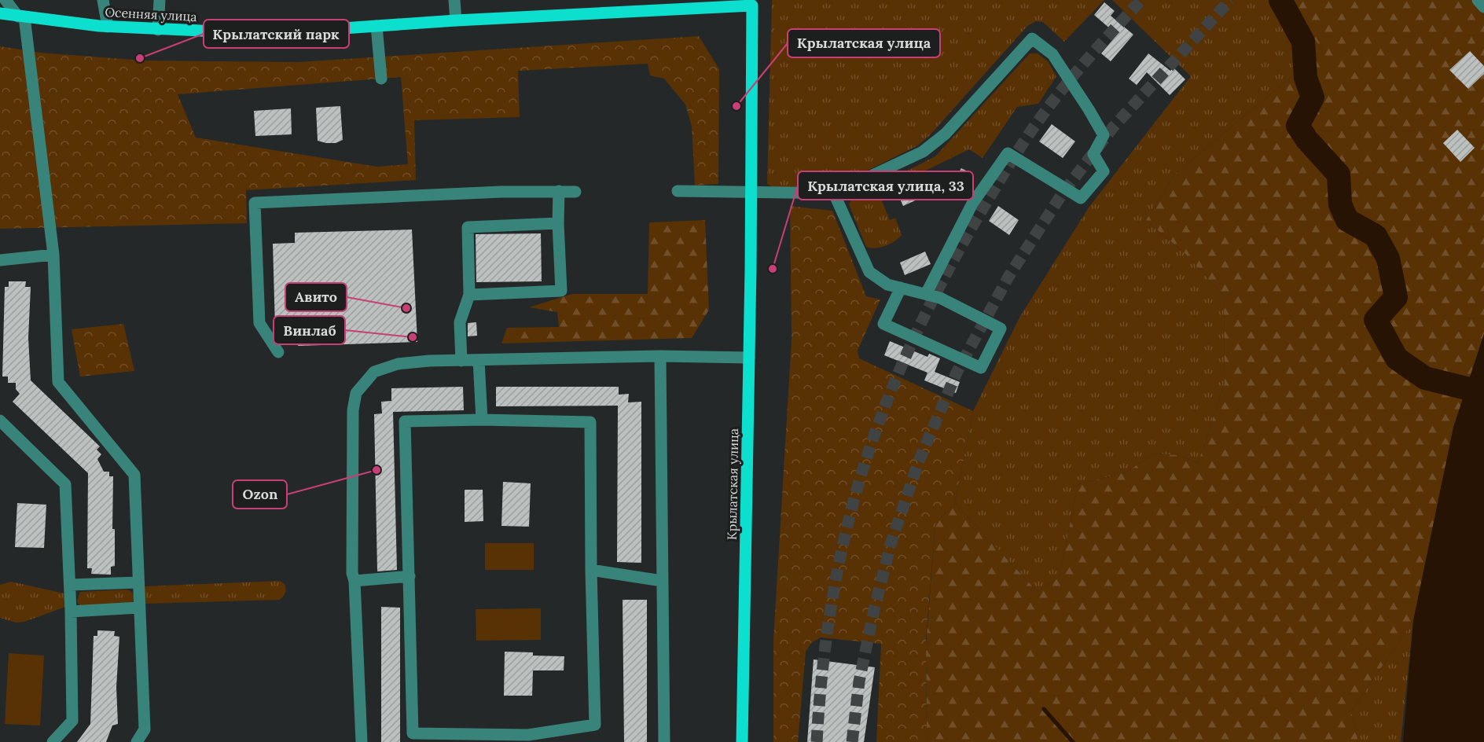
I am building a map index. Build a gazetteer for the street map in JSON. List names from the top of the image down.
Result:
{
  "streets": {
    "main road": ["Осенняя улица", "Крылатская улица"]
  },
  "crossings": [
    ["Осенняя улица", "Крылатская улица"]
  ],
  "places": [
    "Крылатский парк",
    "Крылатская улица",
    "Крылатская улица, 33",
    "Авито",
    "Винлаб",
    "Ozon"
  ]
}
